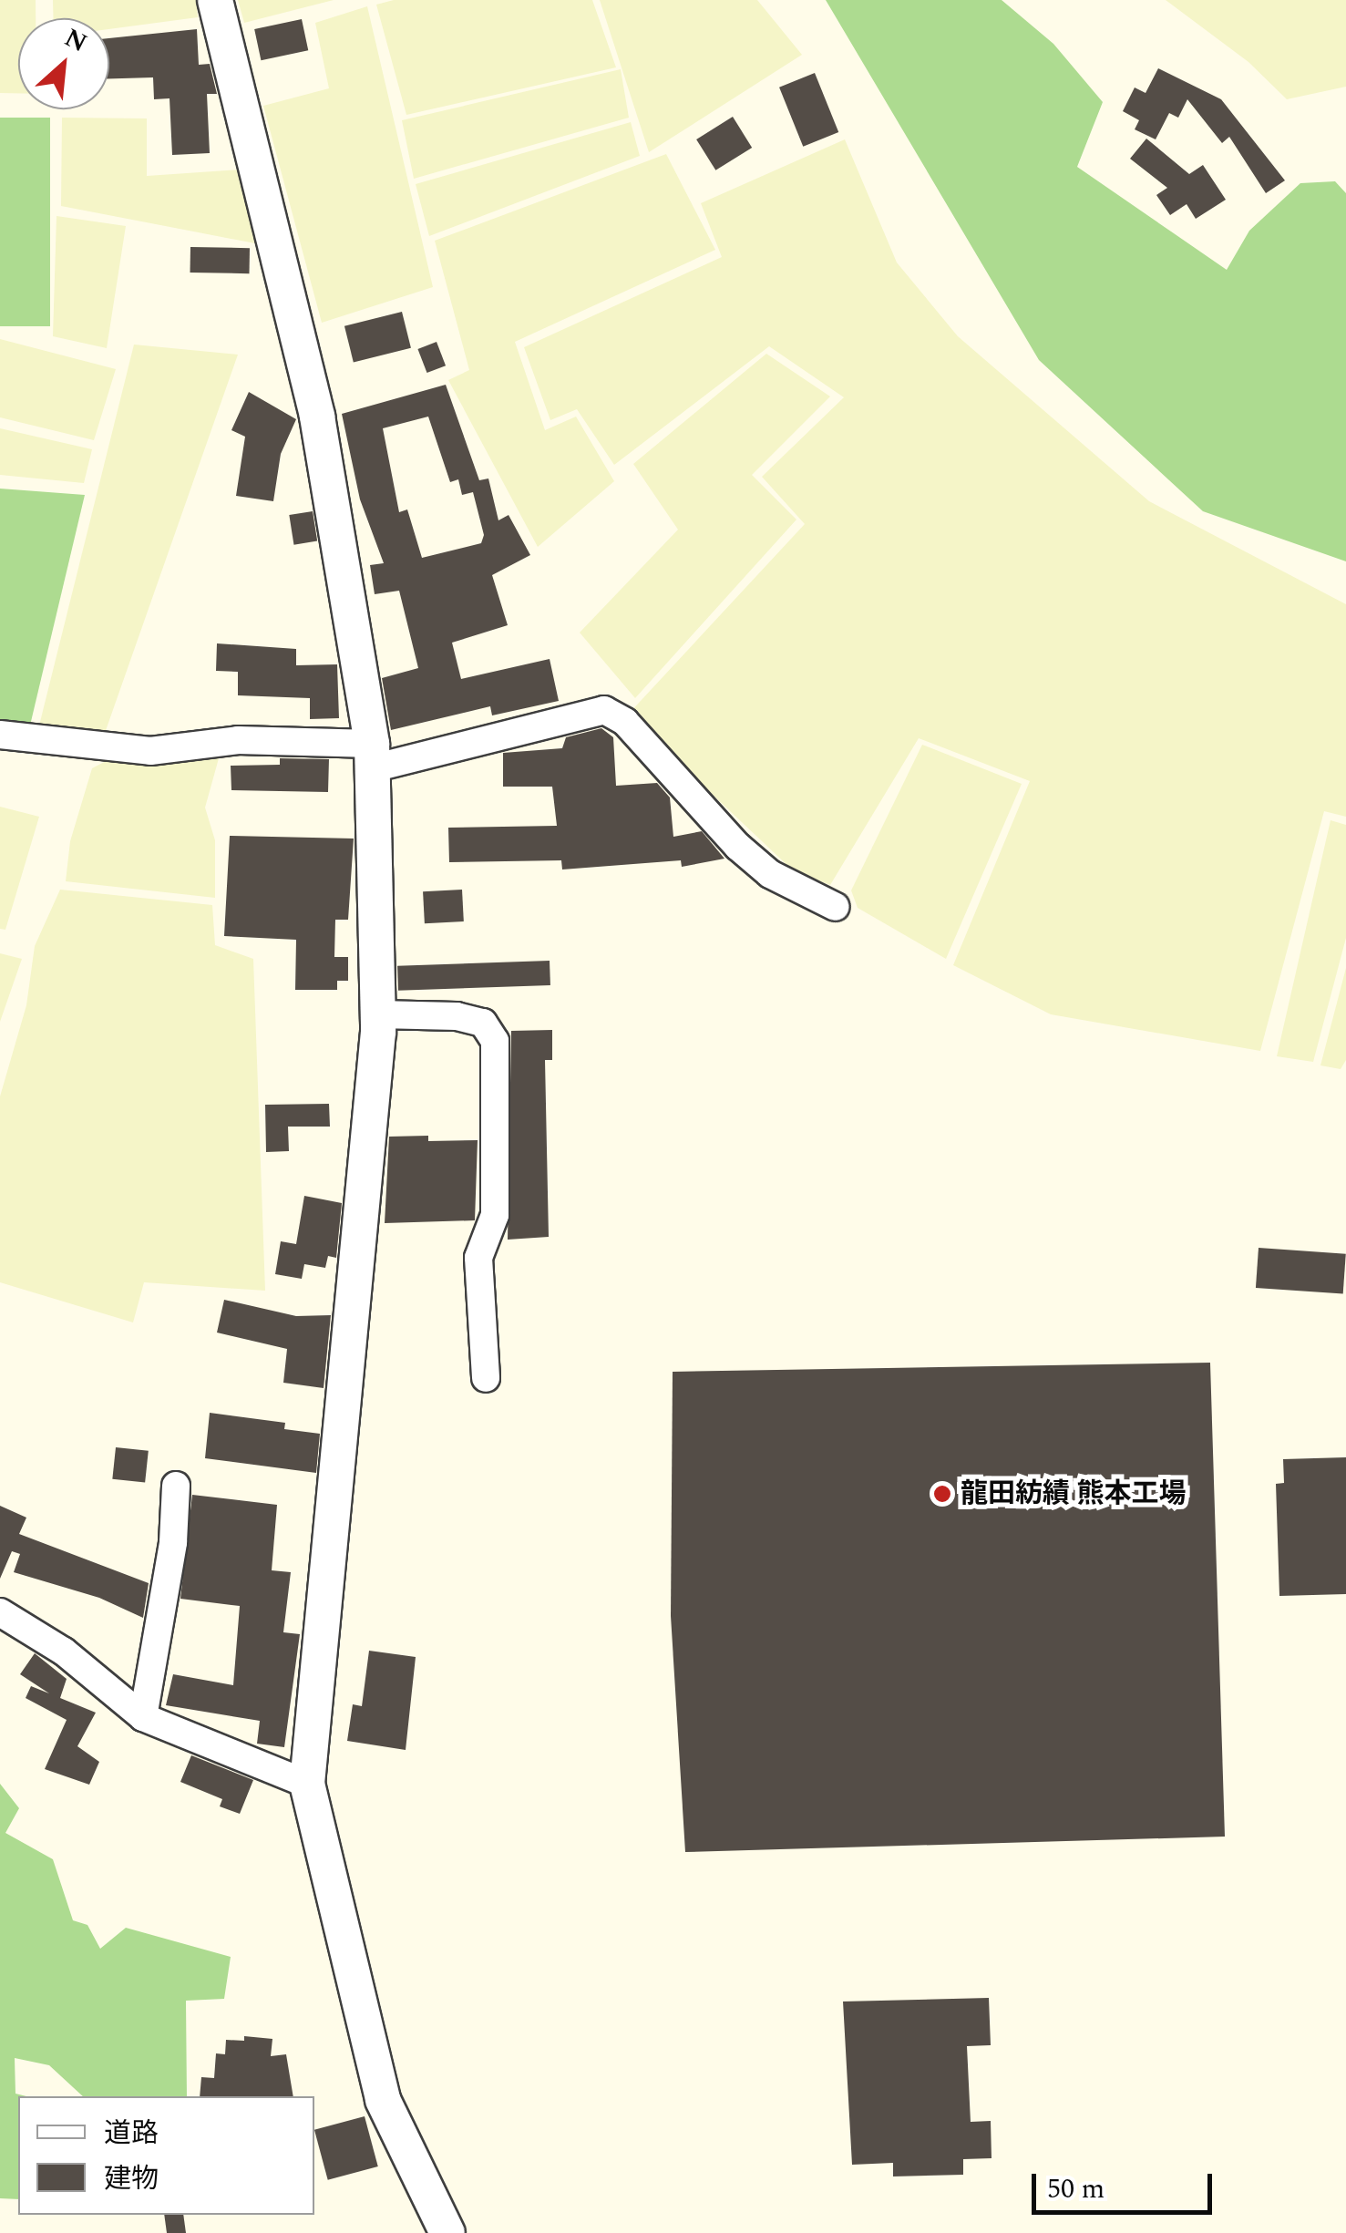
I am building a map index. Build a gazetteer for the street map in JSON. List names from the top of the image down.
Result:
{
  "places": ["龍田紡績 熊本工場"],
  "legend": ["道路", "建物"],
  "scale_bar": "50 m",
  "north": "top right"
}
